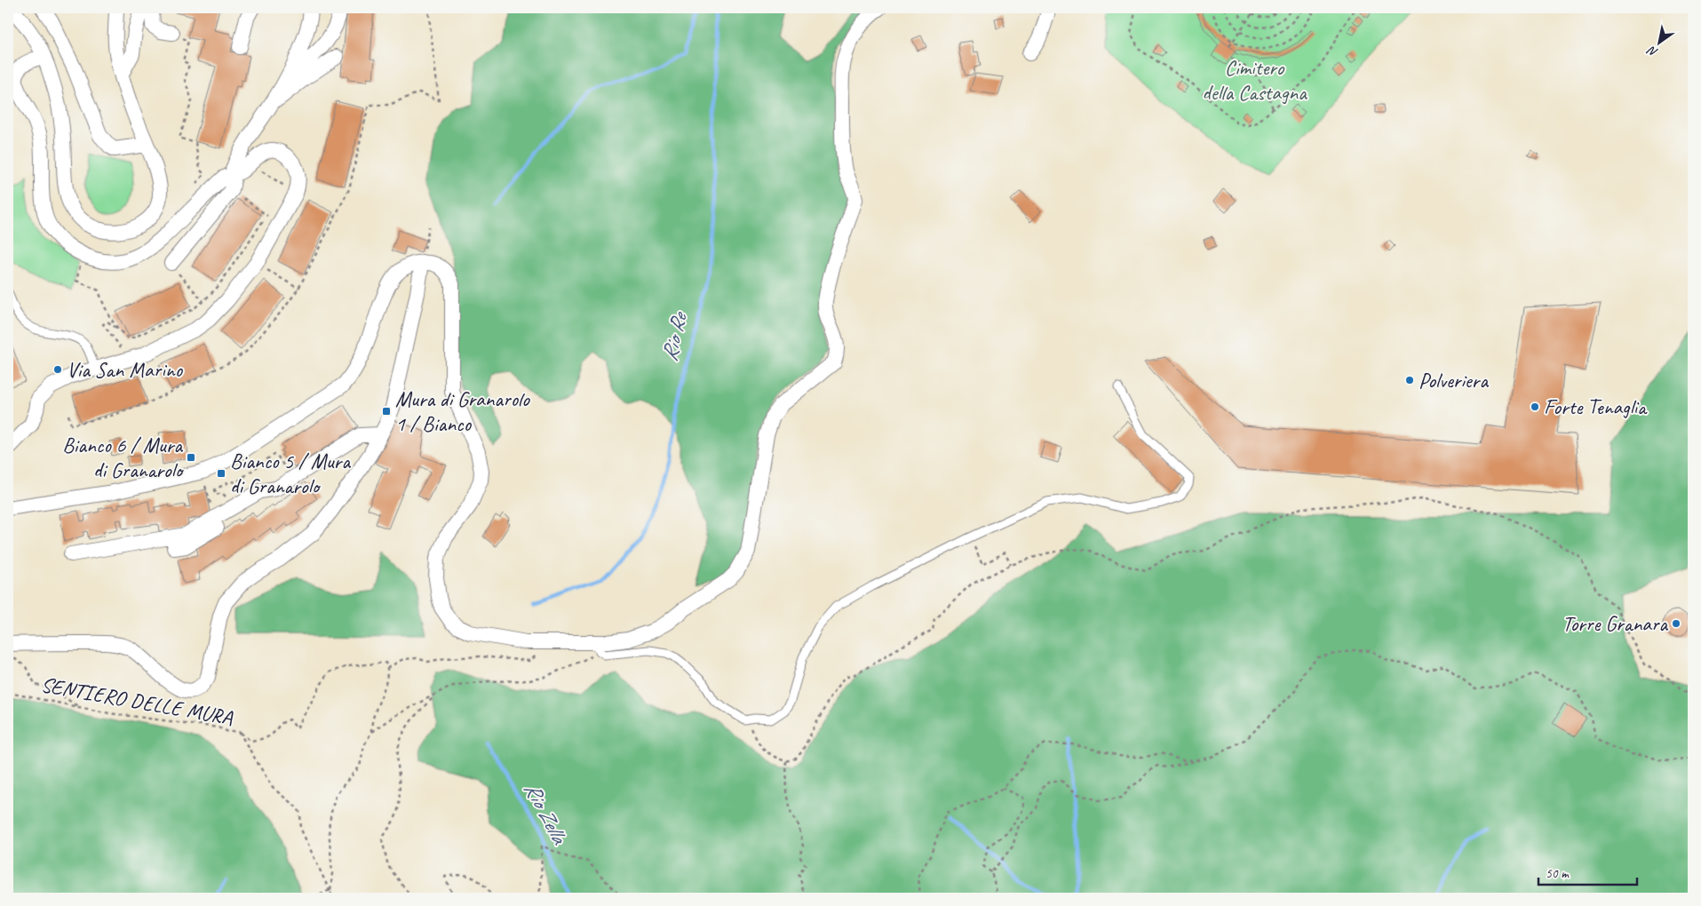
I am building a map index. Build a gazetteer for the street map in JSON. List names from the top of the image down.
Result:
{
  "streets": {
    "path": ["SENTIERO DELLE MURA"]
  },
  "water": ["Rio Re", "Rio Zella"],
  "parks": ["Cimitero della Castagna"],
  "places": {
    "other": [
      "Via San Marino",
      "Polveriera",
      "Forte Tenaglia",
      "Torre Granara"
    ],
    "transit": ["Mura di Granarolo 1 / Bianco", "Bianco 6 / Mura di Granarolo", "Bianco 5 / Mura di Granarolo"]
  },
  "scale_bar": "50 m",
  "north": "bottom left"
}
